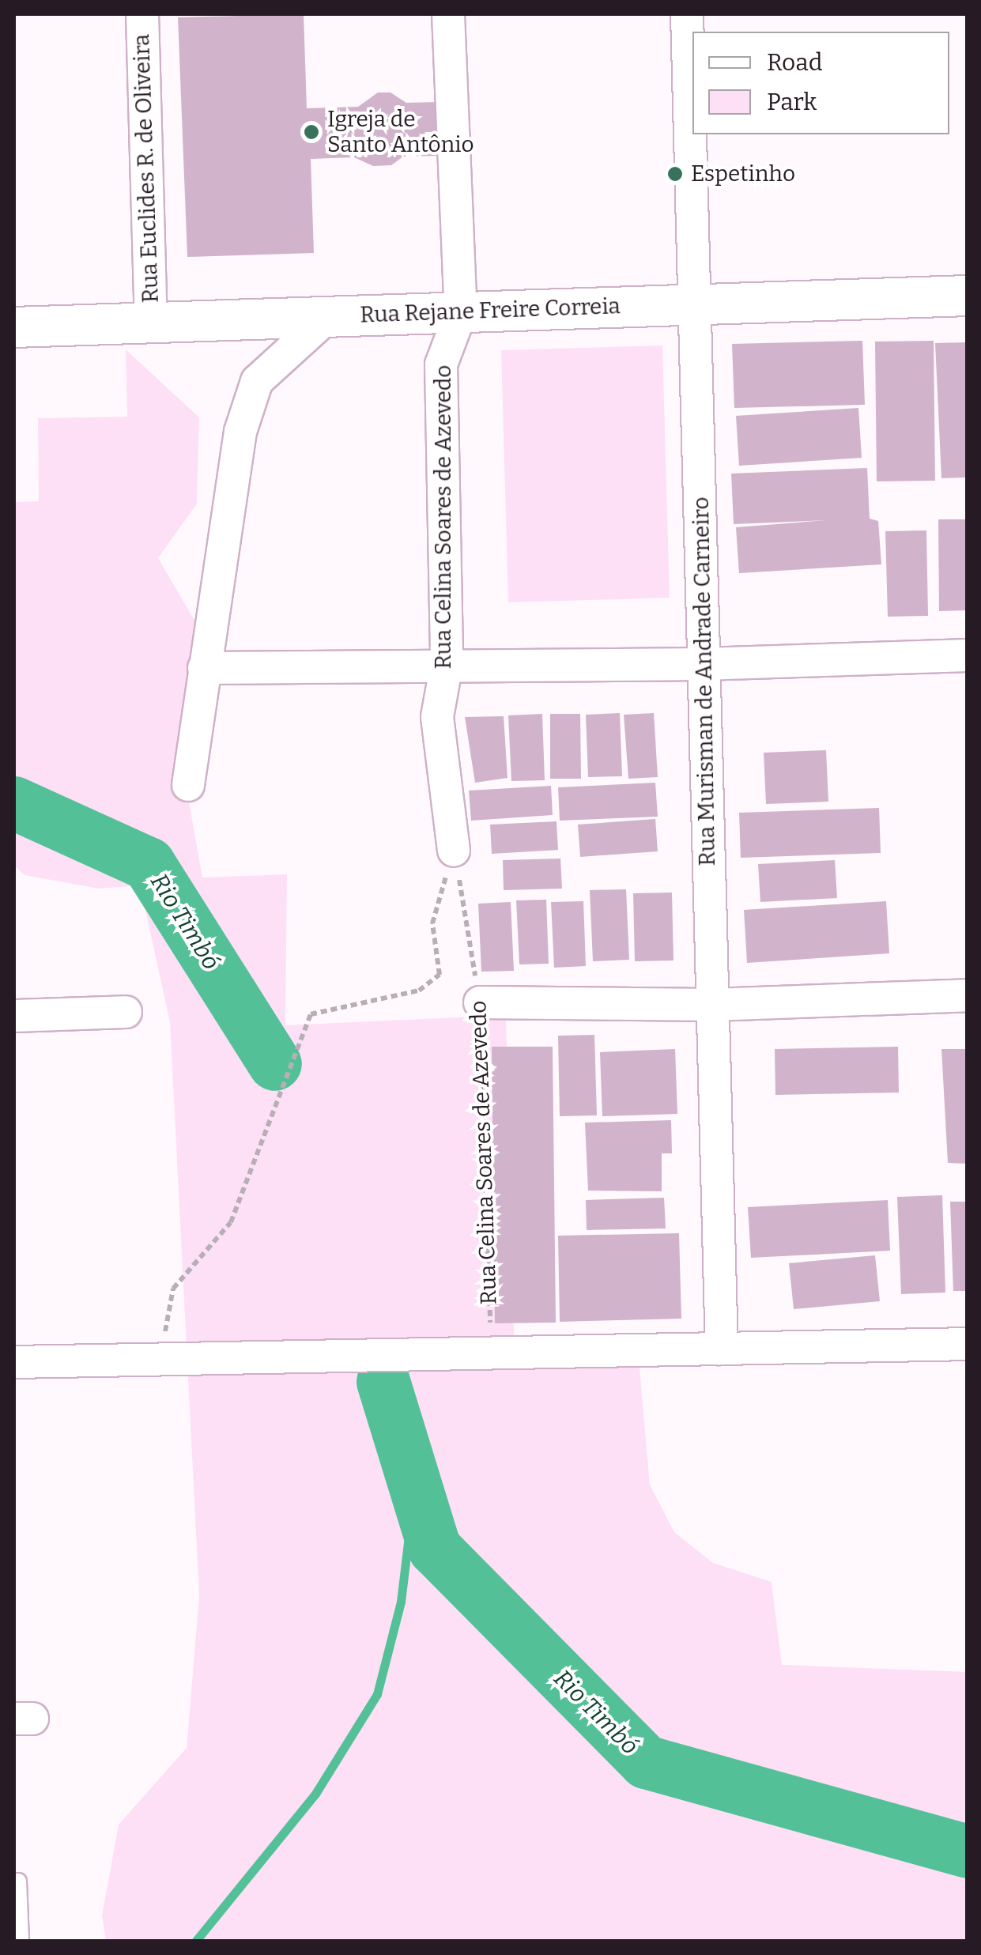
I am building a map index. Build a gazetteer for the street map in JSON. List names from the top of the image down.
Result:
{
  "streets": {
    "street": [
      "Rua Euclides R. de Oliveira",
      "Rua Rejane Freire Correia",
      "Rua Celina Soares de Azevedo",
      "Rua Murisman de Andrade Carneiro"
    ]
  },
  "crossings": [
    ["Rua Euclides R. de Oliveira", "Rua Rejane Freire Correia"],
    ["Rua Rejane Freire Correia", "Rua Celina Soares de Azevedo"],
    ["Rua Rejane Freire Correia", "Rua Murisman de Andrade Carneiro"]
  ],
  "water": ["Rio Timbó"],
  "places": ["Igreja de Santo Antônio", "Espetinho"],
  "legend": ["Road", "Park"]
}
